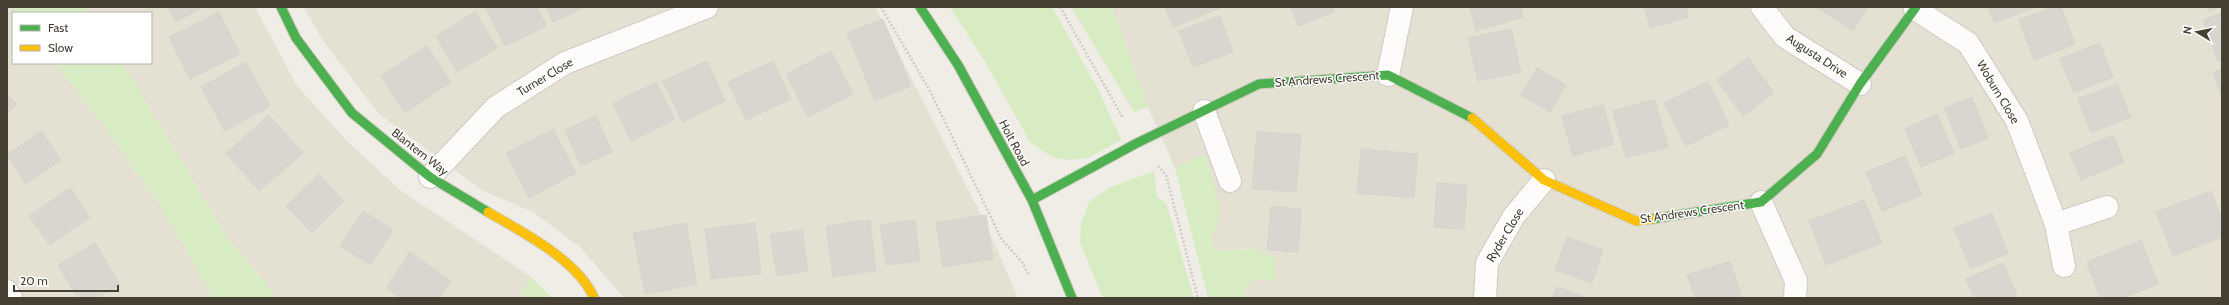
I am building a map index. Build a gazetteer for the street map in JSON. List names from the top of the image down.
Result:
{
  "streets": {
    "street": [
      "Augusta Drive",
      "Turner Close",
      "St Andrews Crescent",
      "Woburn Close",
      "Holt Road",
      "Blantern Way",
      "Ryder Close"
    ]
  },
  "crossings": [
    ["Augusta Drive", "St Andrews Crescent"],
    ["Turner Close", "Blantern Way"],
    ["St Andrews Crescent", "Woburn Close"],
    ["St Andrews Crescent", "Holt Road"],
    ["St Andrews Crescent", "Ryder Close"]
  ],
  "legend": ["Fast", "Slow"],
  "scale_bar": "20 m",
  "north": "left"
}
